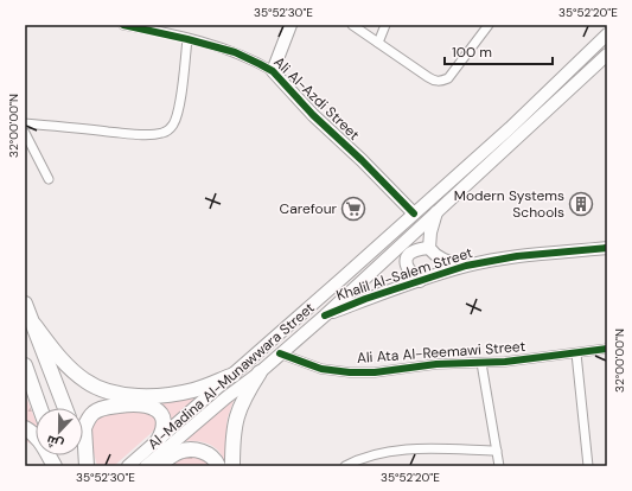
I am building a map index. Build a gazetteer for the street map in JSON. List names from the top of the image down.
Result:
{
  "streets": {
    "main road": ["Ali Al-Azdi Street", "Khalil Al-Salem Street", "Al-Madina Al-Munawwara Street"],
    "street": ["Ali Ata Al-Reemawi Street"]
  },
  "crossings": [
    ["Ali Al-Azdi Street", "Al-Madina Al-Munawwara Street"],
    ["Khalil Al-Salem Street", "Al-Madina Al-Munawwara Street"],
    ["Ali Ata Al-Reemawi Street", "Al-Madina Al-Munawwara Street"]
  ],
  "places": {
    "building": ["Modern Systems Schools"],
    "supermarket": ["Carefour"]
  },
  "scale_bar": "100 m",
  "north": "bottom",
  "coordinates": ["35°52'30\"E", "35°52'20\"E", "32°00'00\"N"]
}
